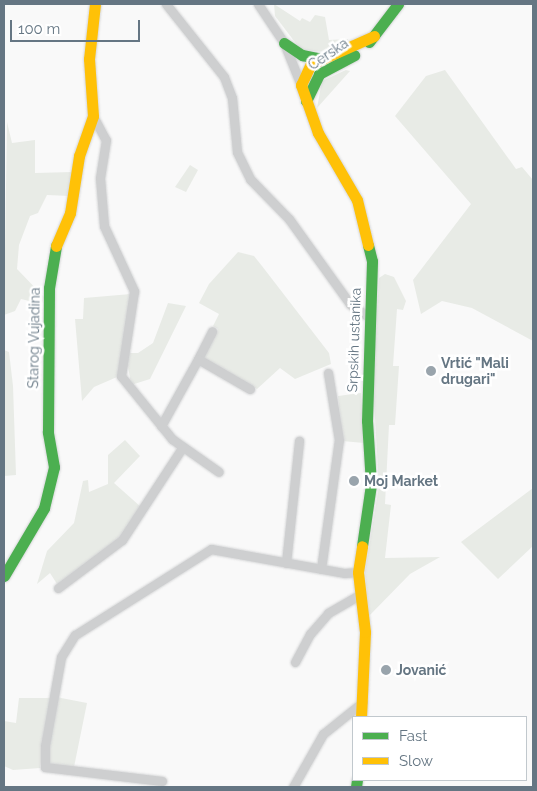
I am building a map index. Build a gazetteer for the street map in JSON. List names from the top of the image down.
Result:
{
  "streets": {
    "street": ["Cerska", "Starog Vujadina", "Srpskih ustanika"]
  },
  "crossings": [
    ["Cerska", "Srpskih ustanika"]
  ],
  "places": ["Vrtić \"Mali drugari\"", "Moj Market", "Jovanić"],
  "legend": ["Fast", "Slow"],
  "scale_bar": "100 m"
}
